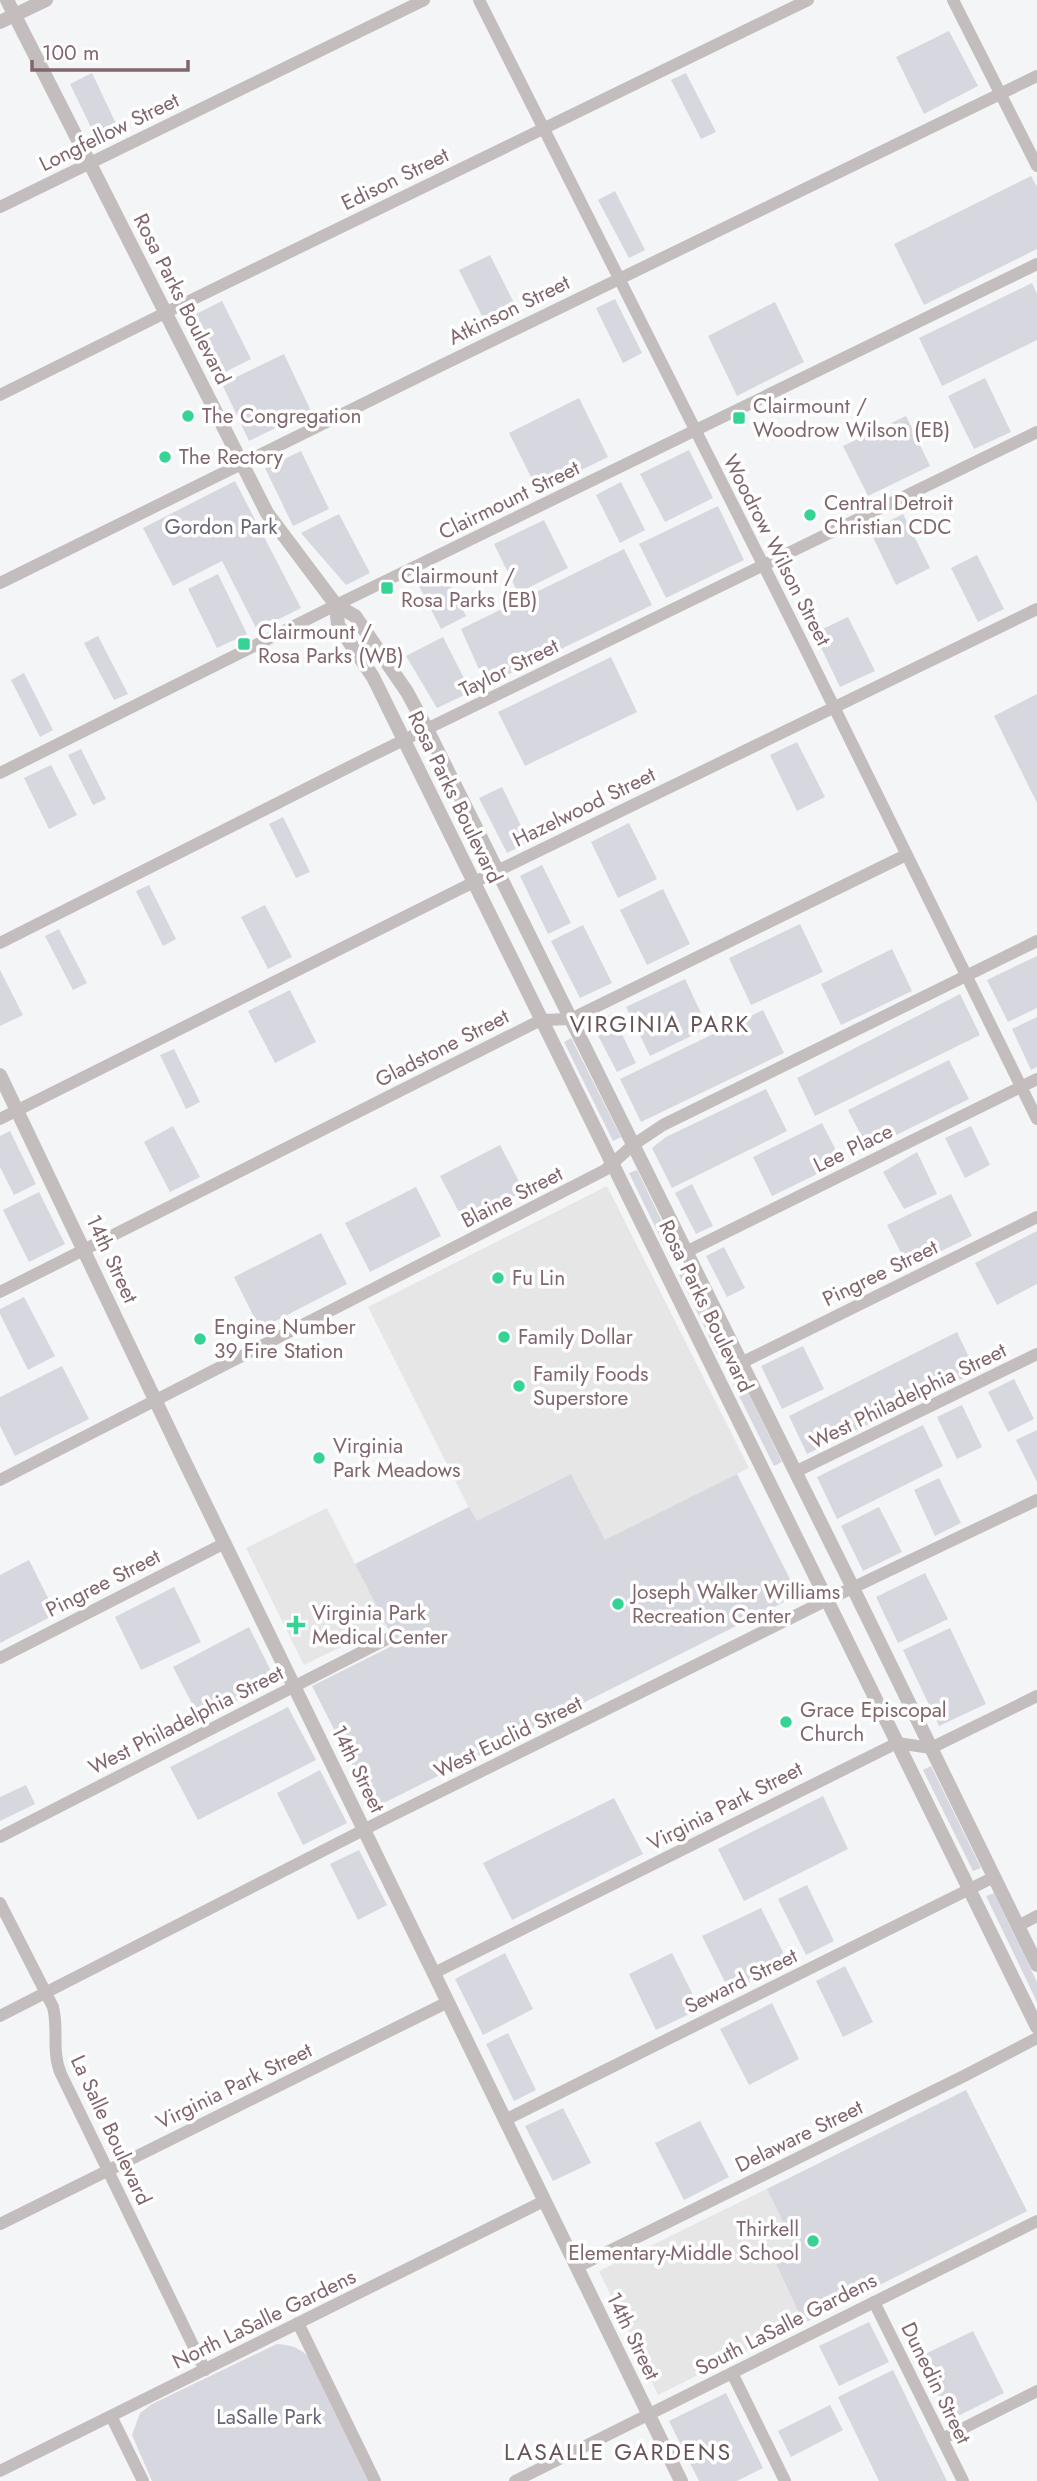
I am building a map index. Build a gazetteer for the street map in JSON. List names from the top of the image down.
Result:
{
  "streets": {
    "street": [
      "Longfellow Street",
      "Edison Street",
      "Rosa Parks Boulevard",
      "Atkinson Street",
      "Clairmount Street",
      "Woodrow Wilson Street",
      "Taylor Street",
      "Hazelwood Street",
      "Gladstone Street",
      "Lee Place",
      "Blaine Street",
      "14th Street",
      "Pingree Street",
      "West Philadelphia Street",
      "West Euclid Street",
      "Virginia Park Street",
      "Seward Street",
      "La Salle Boulevard",
      "Delaware Street",
      "North LaSalle Gardens",
      "South LaSalle Gardens",
      "Dunedin Street"
    ]
  },
  "crossings": [
    ["Longfellow Street", "Rosa Parks Boulevard"],
    ["Edison Street", "Rosa Parks Boulevard"],
    ["Edison Street", "Woodrow Wilson Street"],
    ["Rosa Parks Boulevard", "Atkinson Street"],
    ["Rosa Parks Boulevard", "Clairmount Street"],
    ["Rosa Parks Boulevard", "Taylor Street"],
    ["Rosa Parks Boulevard", "Hazelwood Street"],
    ["Rosa Parks Boulevard", "Gladstone Street"],
    ["Rosa Parks Boulevard", "Lee Place"],
    ["Rosa Parks Boulevard", "Blaine Street"],
    ["Rosa Parks Boulevard", "Pingree Street"],
    ["Rosa Parks Boulevard", "West Philadelphia Street"],
    ["Rosa Parks Boulevard", "West Euclid Street"],
    ["Rosa Parks Boulevard", "Virginia Park Street"],
    ["Rosa Parks Boulevard", "Seward Street"],
    ["Atkinson Street", "Woodrow Wilson Street"],
    ["Clairmount Street", "Woodrow Wilson Street"],
    ["Woodrow Wilson Street", "Taylor Street"],
    ["Woodrow Wilson Street", "Hazelwood Street"],
    ["Woodrow Wilson Street", "Gladstone Street"],
    ["Woodrow Wilson Street", "Lee Place"],
    ["Woodrow Wilson Street", "Blaine Street"],
    ["Hazelwood Street", "14th Street"],
    ["Gladstone Street", "14th Street"],
    ["Blaine Street", "14th Street"],
    ["14th Street", "Pingree Street"],
    ["14th Street", "West Philadelphia Street"],
    ["14th Street", "West Euclid Street"],
    ["14th Street", "Virginia Park Street"],
    ["14th Street", "Seward Street"],
    ["14th Street", "Delaware Street"],
    ["14th Street", "North LaSalle Gardens"],
    ["14th Street", "South LaSalle Gardens"],
    ["West Euclid Street", "La Salle Boulevard"],
    ["Virginia Park Street", "La Salle Boulevard"],
    ["La Salle Boulevard", "North LaSalle Gardens"],
    ["South LaSalle Gardens", "Dunedin Street"]
  ],
  "districts": ["VIRGINIA PARK", "LASALLE GARDENS"],
  "parks": ["Gordon Park", "LaSalle Park"],
  "places": {
    "other": [
      "The Congregation",
      "The Rectory",
      "Central Detroit Christian CDC",
      "Fu Lin",
      "Family Dollar",
      "Engine Number 39 Fire Station",
      "Family Foods Superstore",
      "Virginia Park Meadows",
      "Joseph Walker Williams Recreation Center",
      "Grace Episcopal Church",
      "Thirkell Elementary-Middle School"
    ],
    "transit": ["Clairmount / Woodrow Wilson (EB)", "Clairmount / Rosa Parks (EB)", "Clairmount / Rosa Parks (WB)"],
    "health": ["Virginia Park Medical Center"]
  },
  "scale_bar": "100 m"
}
